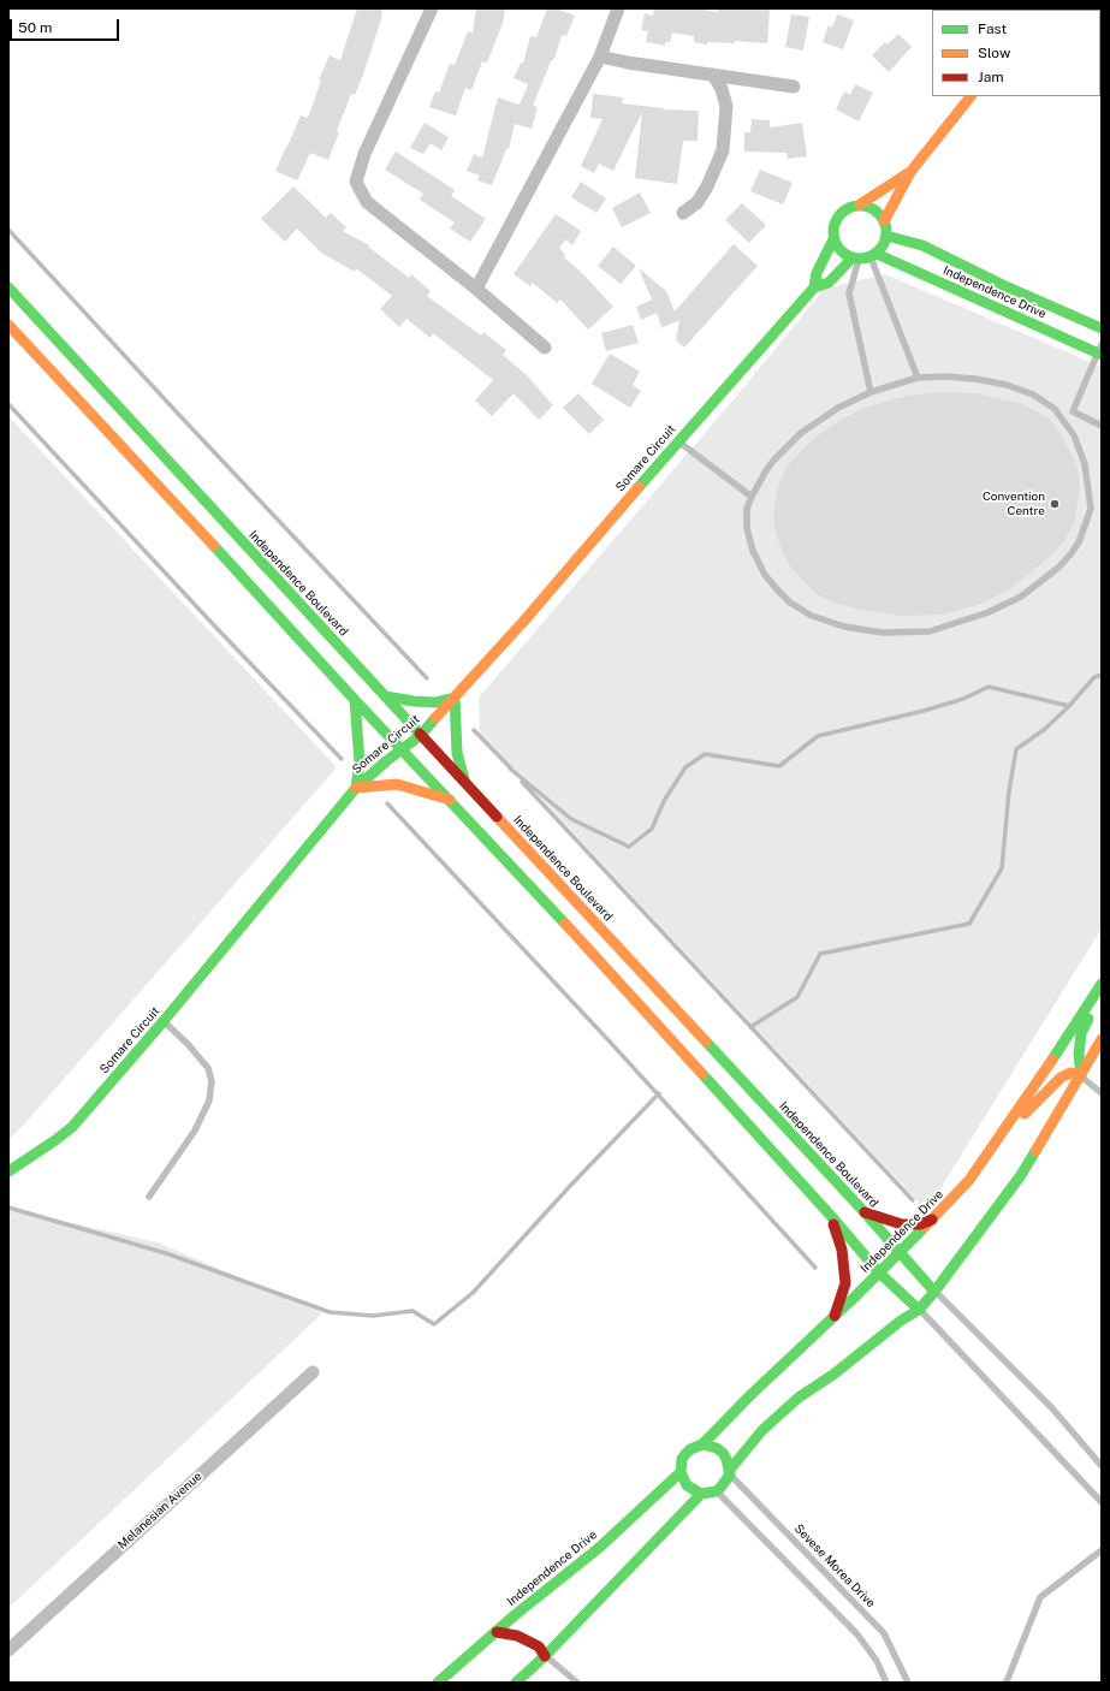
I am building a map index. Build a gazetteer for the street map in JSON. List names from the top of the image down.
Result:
{
  "streets": {
    "street": [
      "Independence Drive",
      "Somare Circuit",
      "Independence Boulevard",
      "Melanesian Avenue"
    ],
    "lane": ["Sevese Morea Drive"]
  },
  "crossings": [
    ["Independence Drive", "Somare Circuit"],
    ["Independence Drive", "Independence Boulevard"],
    ["Independence Drive", "Sevese Morea Drive"],
    ["Somare Circuit", "Independence Boulevard"]
  ],
  "places": ["Convention Centre"],
  "legend": ["Fast", "Slow", "Jam"],
  "scale_bar": "50 m"
}
